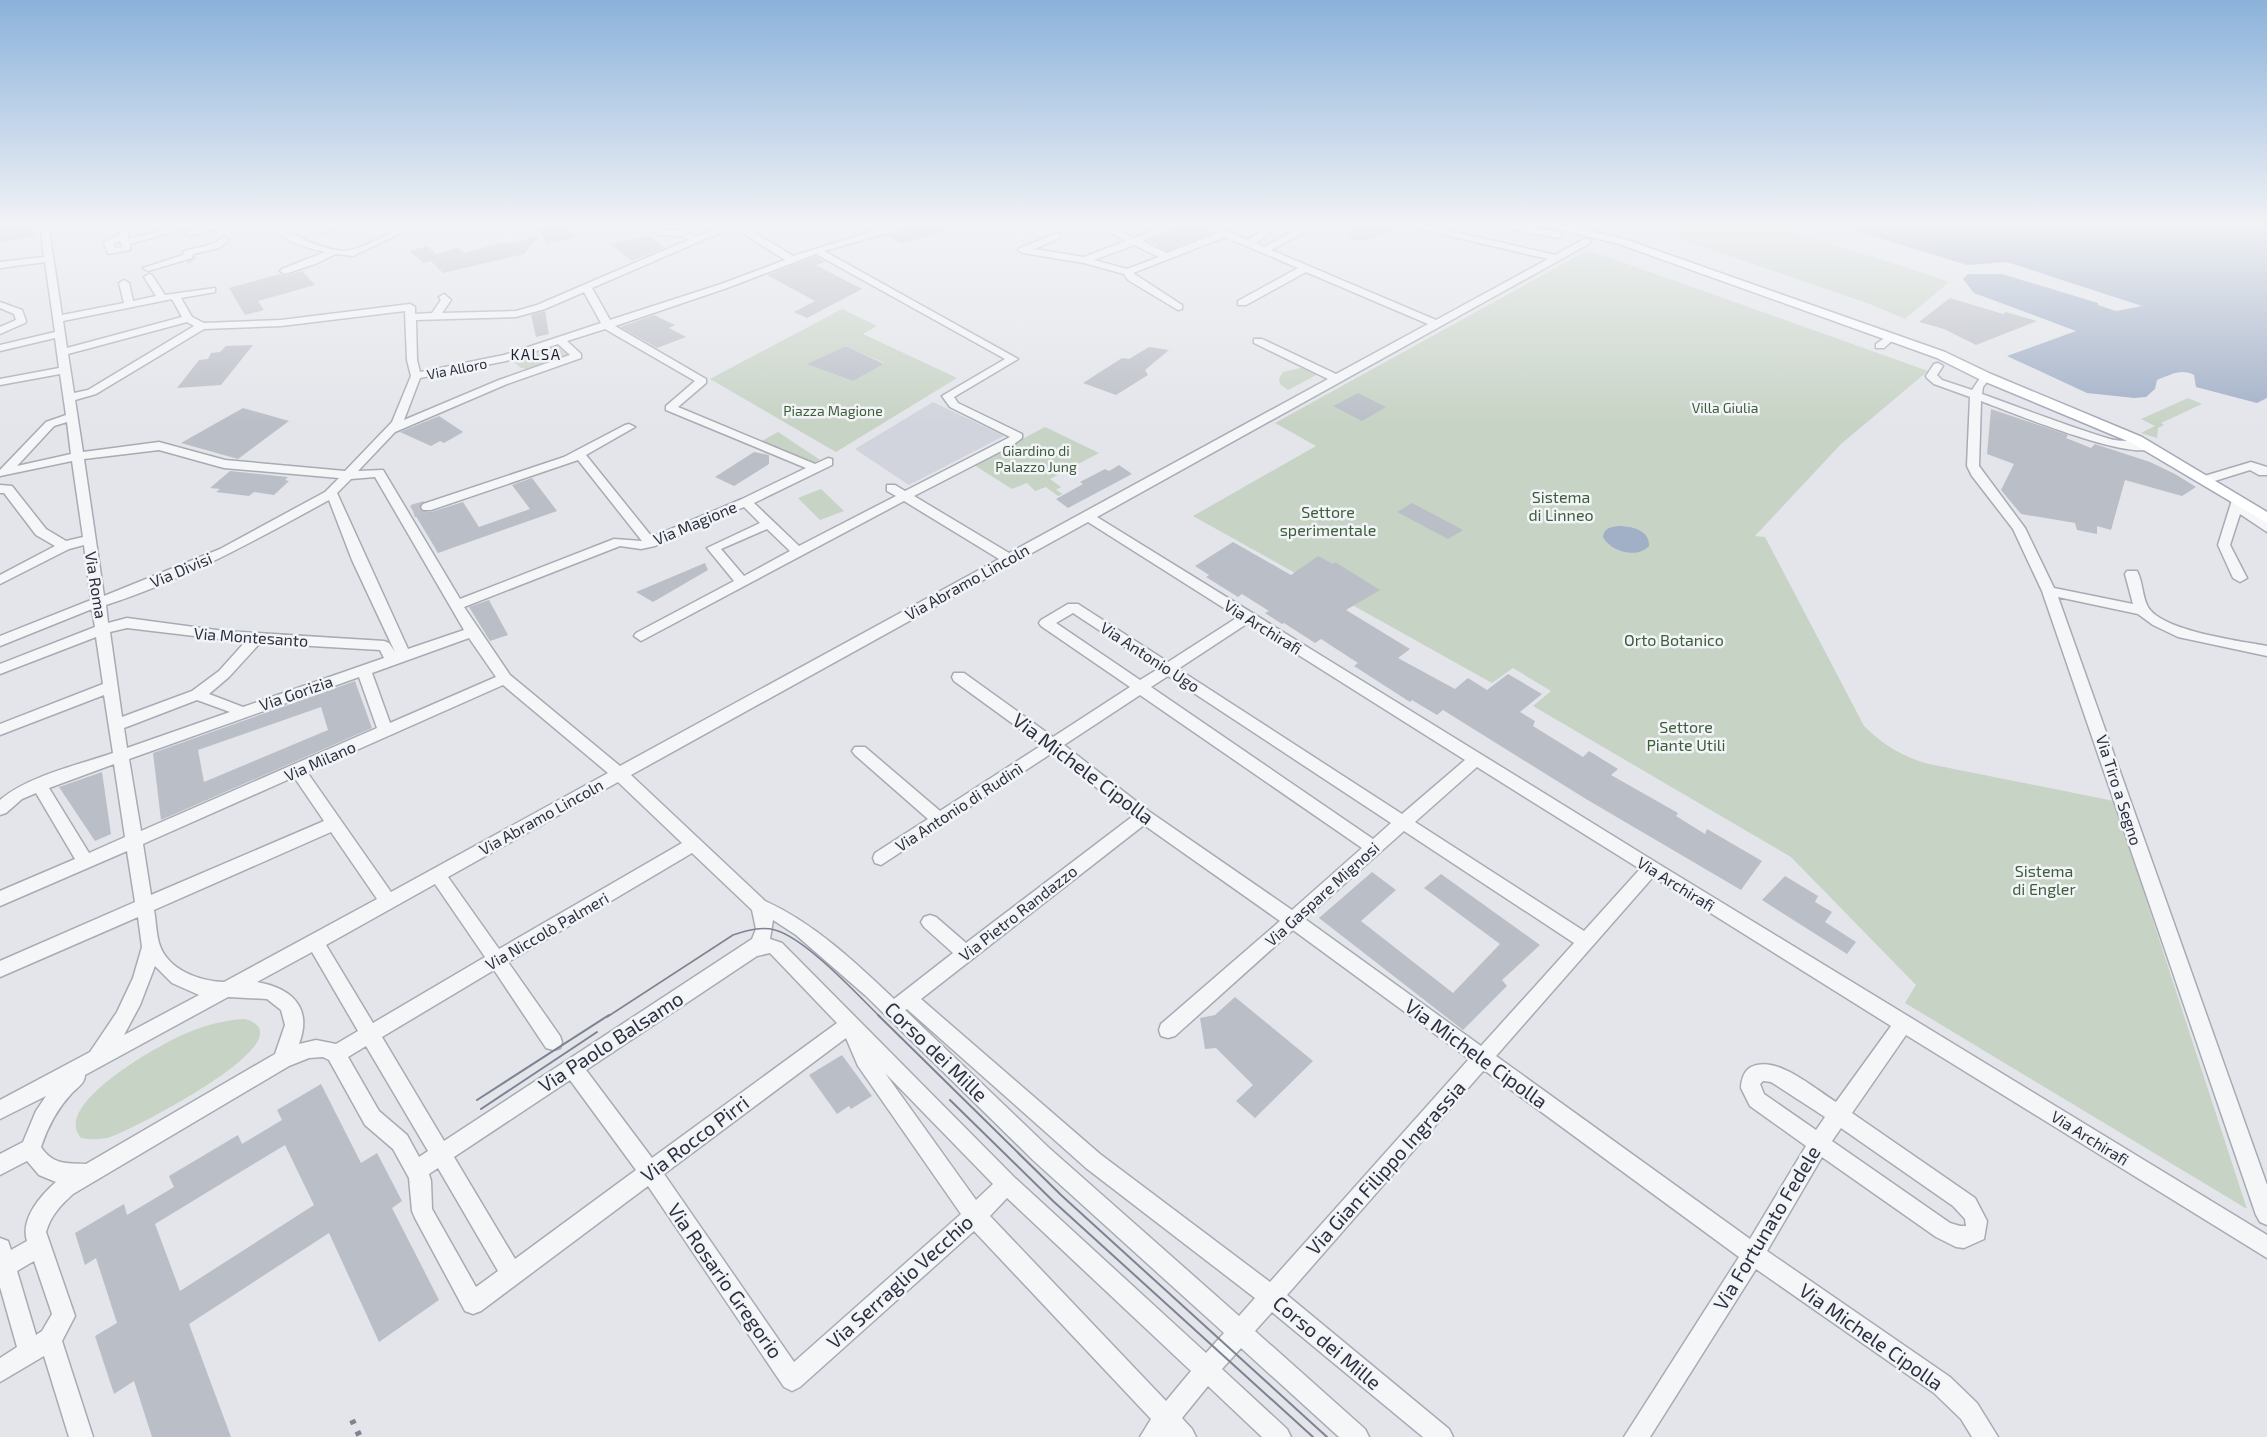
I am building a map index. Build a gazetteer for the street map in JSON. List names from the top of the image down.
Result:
{
  "streets": {
    "street": [
      "Via Alloro",
      "Via Magione",
      "Via Divisi",
      "Via Abramo Lincoln",
      "Via Roma",
      "Via Archirafi",
      "Via Montesanto",
      "Via Antonio Ugo",
      "Via Gorizia",
      "Via Milano",
      "Via Michele Cipolla",
      "Via Tiro a Segno",
      "Via Antonio di Rudinì",
      "Via Gaspare Mignosi",
      "Via Pietro Randazzo",
      "Via Niccolò Palmeri",
      "Via Paolo Balsamo",
      "Corso dei Mille",
      "Via Rocco Pirri",
      "Via Gian Filippo Ingrassia",
      "Via Fortunato Fedele",
      "Via Rosario Gregorio",
      "Via Serraglio Vecchio"
    ]
  },
  "crossings": [
    ["Via Magione", "Corso dei Mille"],
    ["Via Divisi", "Via Roma"],
    ["Via Divisi", "Corso dei Mille"],
    ["Via Abramo Lincoln", "Via Archirafi"],
    ["Via Abramo Lincoln", "Corso dei Mille"],
    ["Via Roma", "Via Montesanto"],
    ["Via Roma", "Via Gorizia"],
    ["Via Roma", "Via Milano"],
    ["Via Archirafi", "Via Antonio di Rudinì"],
    ["Via Archirafi", "Via Gaspare Mignosi"],
    ["Via Archirafi", "Via Gian Filippo Ingrassia"],
    ["Via Archirafi", "Via Fortunato Fedele"],
    ["Via Montesanto", "Via Gorizia"],
    ["Via Antonio Ugo", "Via Antonio di Rudinì"],
    ["Via Antonio Ugo", "Via Gaspare Mignosi"],
    ["Via Antonio Ugo", "Via Gian Filippo Ingrassia"],
    ["Via Gorizia", "Corso dei Mille"],
    ["Via Milano", "Corso dei Mille"],
    ["Via Michele Cipolla", "Via Antonio di Rudinì"],
    ["Via Michele Cipolla", "Via Gaspare Mignosi"],
    ["Via Michele Cipolla", "Via Pietro Randazzo"],
    ["Via Michele Cipolla", "Via Gian Filippo Ingrassia"],
    ["Via Michele Cipolla", "Via Fortunato Fedele"],
    ["Via Pietro Randazzo", "Corso dei Mille"],
    ["Via Niccolò Palmeri", "Corso dei Mille"],
    ["Via Paolo Balsamo", "Via Rocco Pirri"],
    ["Via Paolo Balsamo", "Via Rosario Gregorio"],
    ["Corso dei Mille", "Via Gian Filippo Ingrassia"],
    ["Via Rocco Pirri", "Via Rosario Gregorio"],
    ["Via Rosario Gregorio", "Via Serraglio Vecchio"]
  ],
  "districts": ["KALSA"],
  "parks": [
    "Villa Giulia",
    "Piazza Magione",
    "Giardino di Palazzo Jung",
    "Sistema di Linneo",
    "Settore sperimentale",
    "Orto Botanico",
    "Settore Piante Utili",
    "Sistema di Engler"
  ]
}
